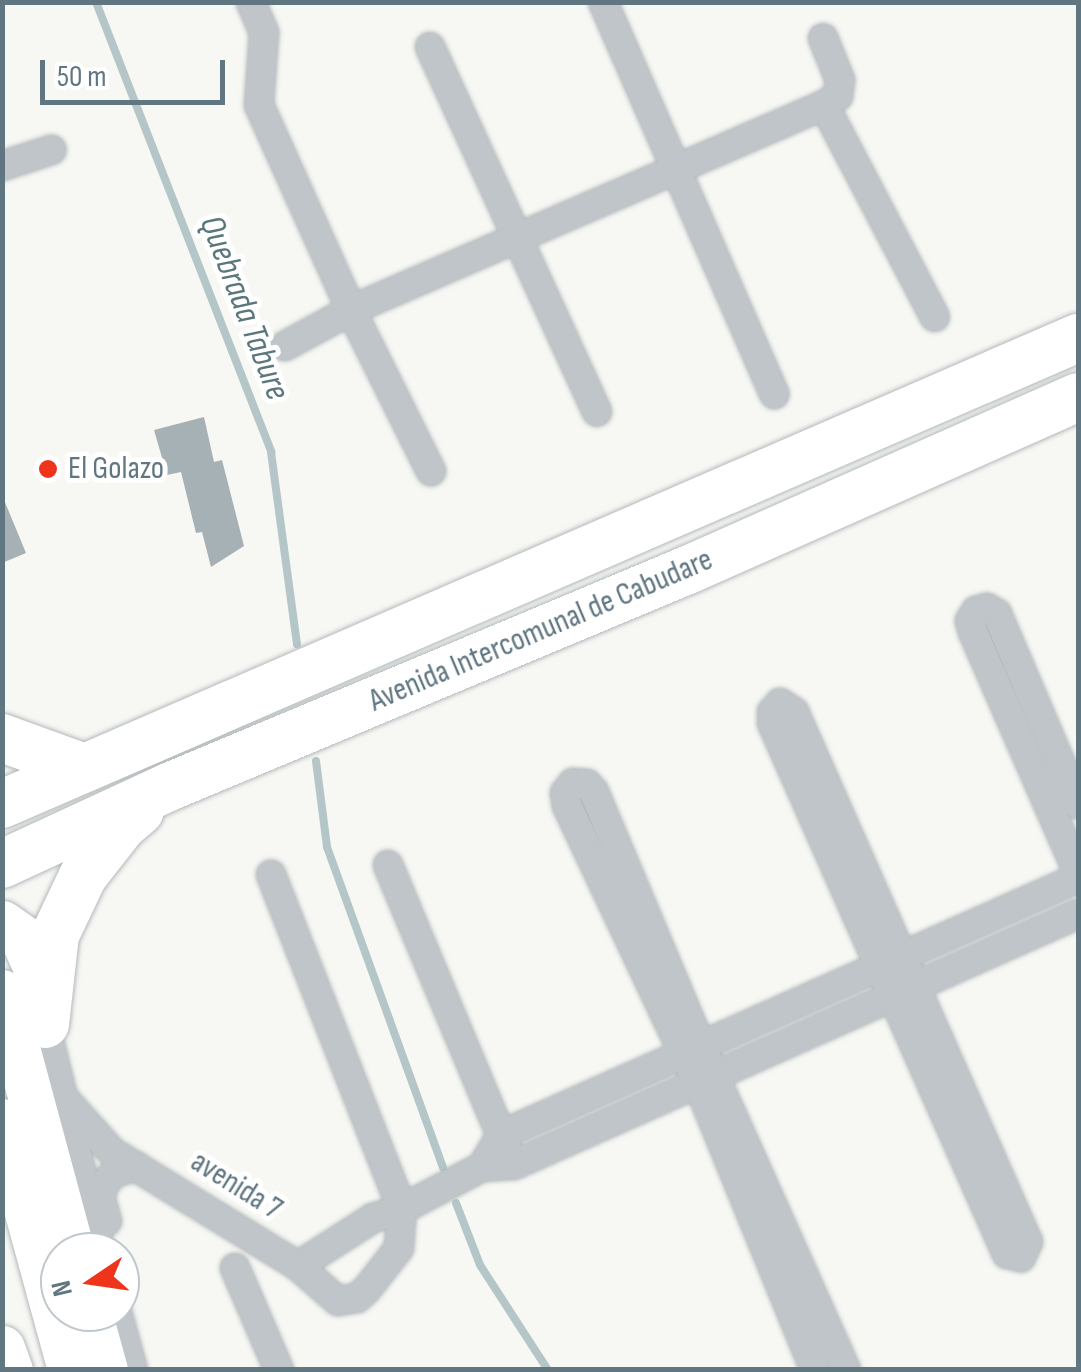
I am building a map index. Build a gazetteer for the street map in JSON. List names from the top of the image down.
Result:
{
  "streets": {
    "highway": ["Avenida Intercomunal de Cabudare"],
    "street": ["avenida 7"]
  },
  "water": ["Quebrada Tabure"],
  "places": ["El Golazo"],
  "scale_bar": "50 m",
  "north": "left"
}
